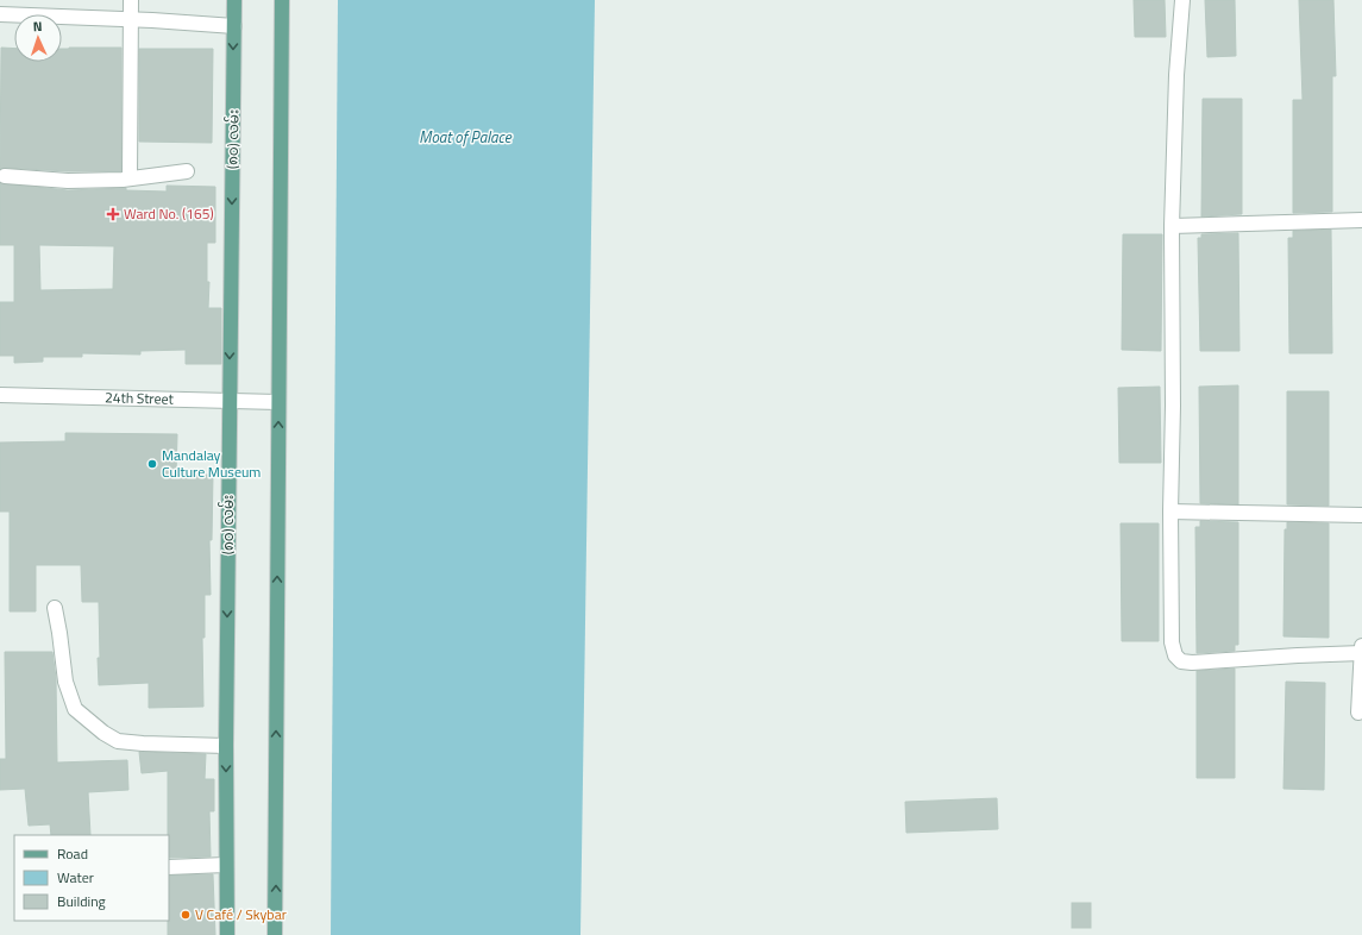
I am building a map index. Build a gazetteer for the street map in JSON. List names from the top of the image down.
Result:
{
  "streets": {
    "main road": ["(၈၀) လမ်း"],
    "street": ["24th Street"]
  },
  "crossings": [
    ["(၈၀) လမ်း", "24th Street"]
  ],
  "water": ["Moat of Palace"],
  "places": {
    "health": ["Ward No. (165)"],
    "other": ["Mandalay Culture Museum", "V Café / Skybar"]
  },
  "legend": ["Road", "Water", "Building"],
  "north": "top"
}
